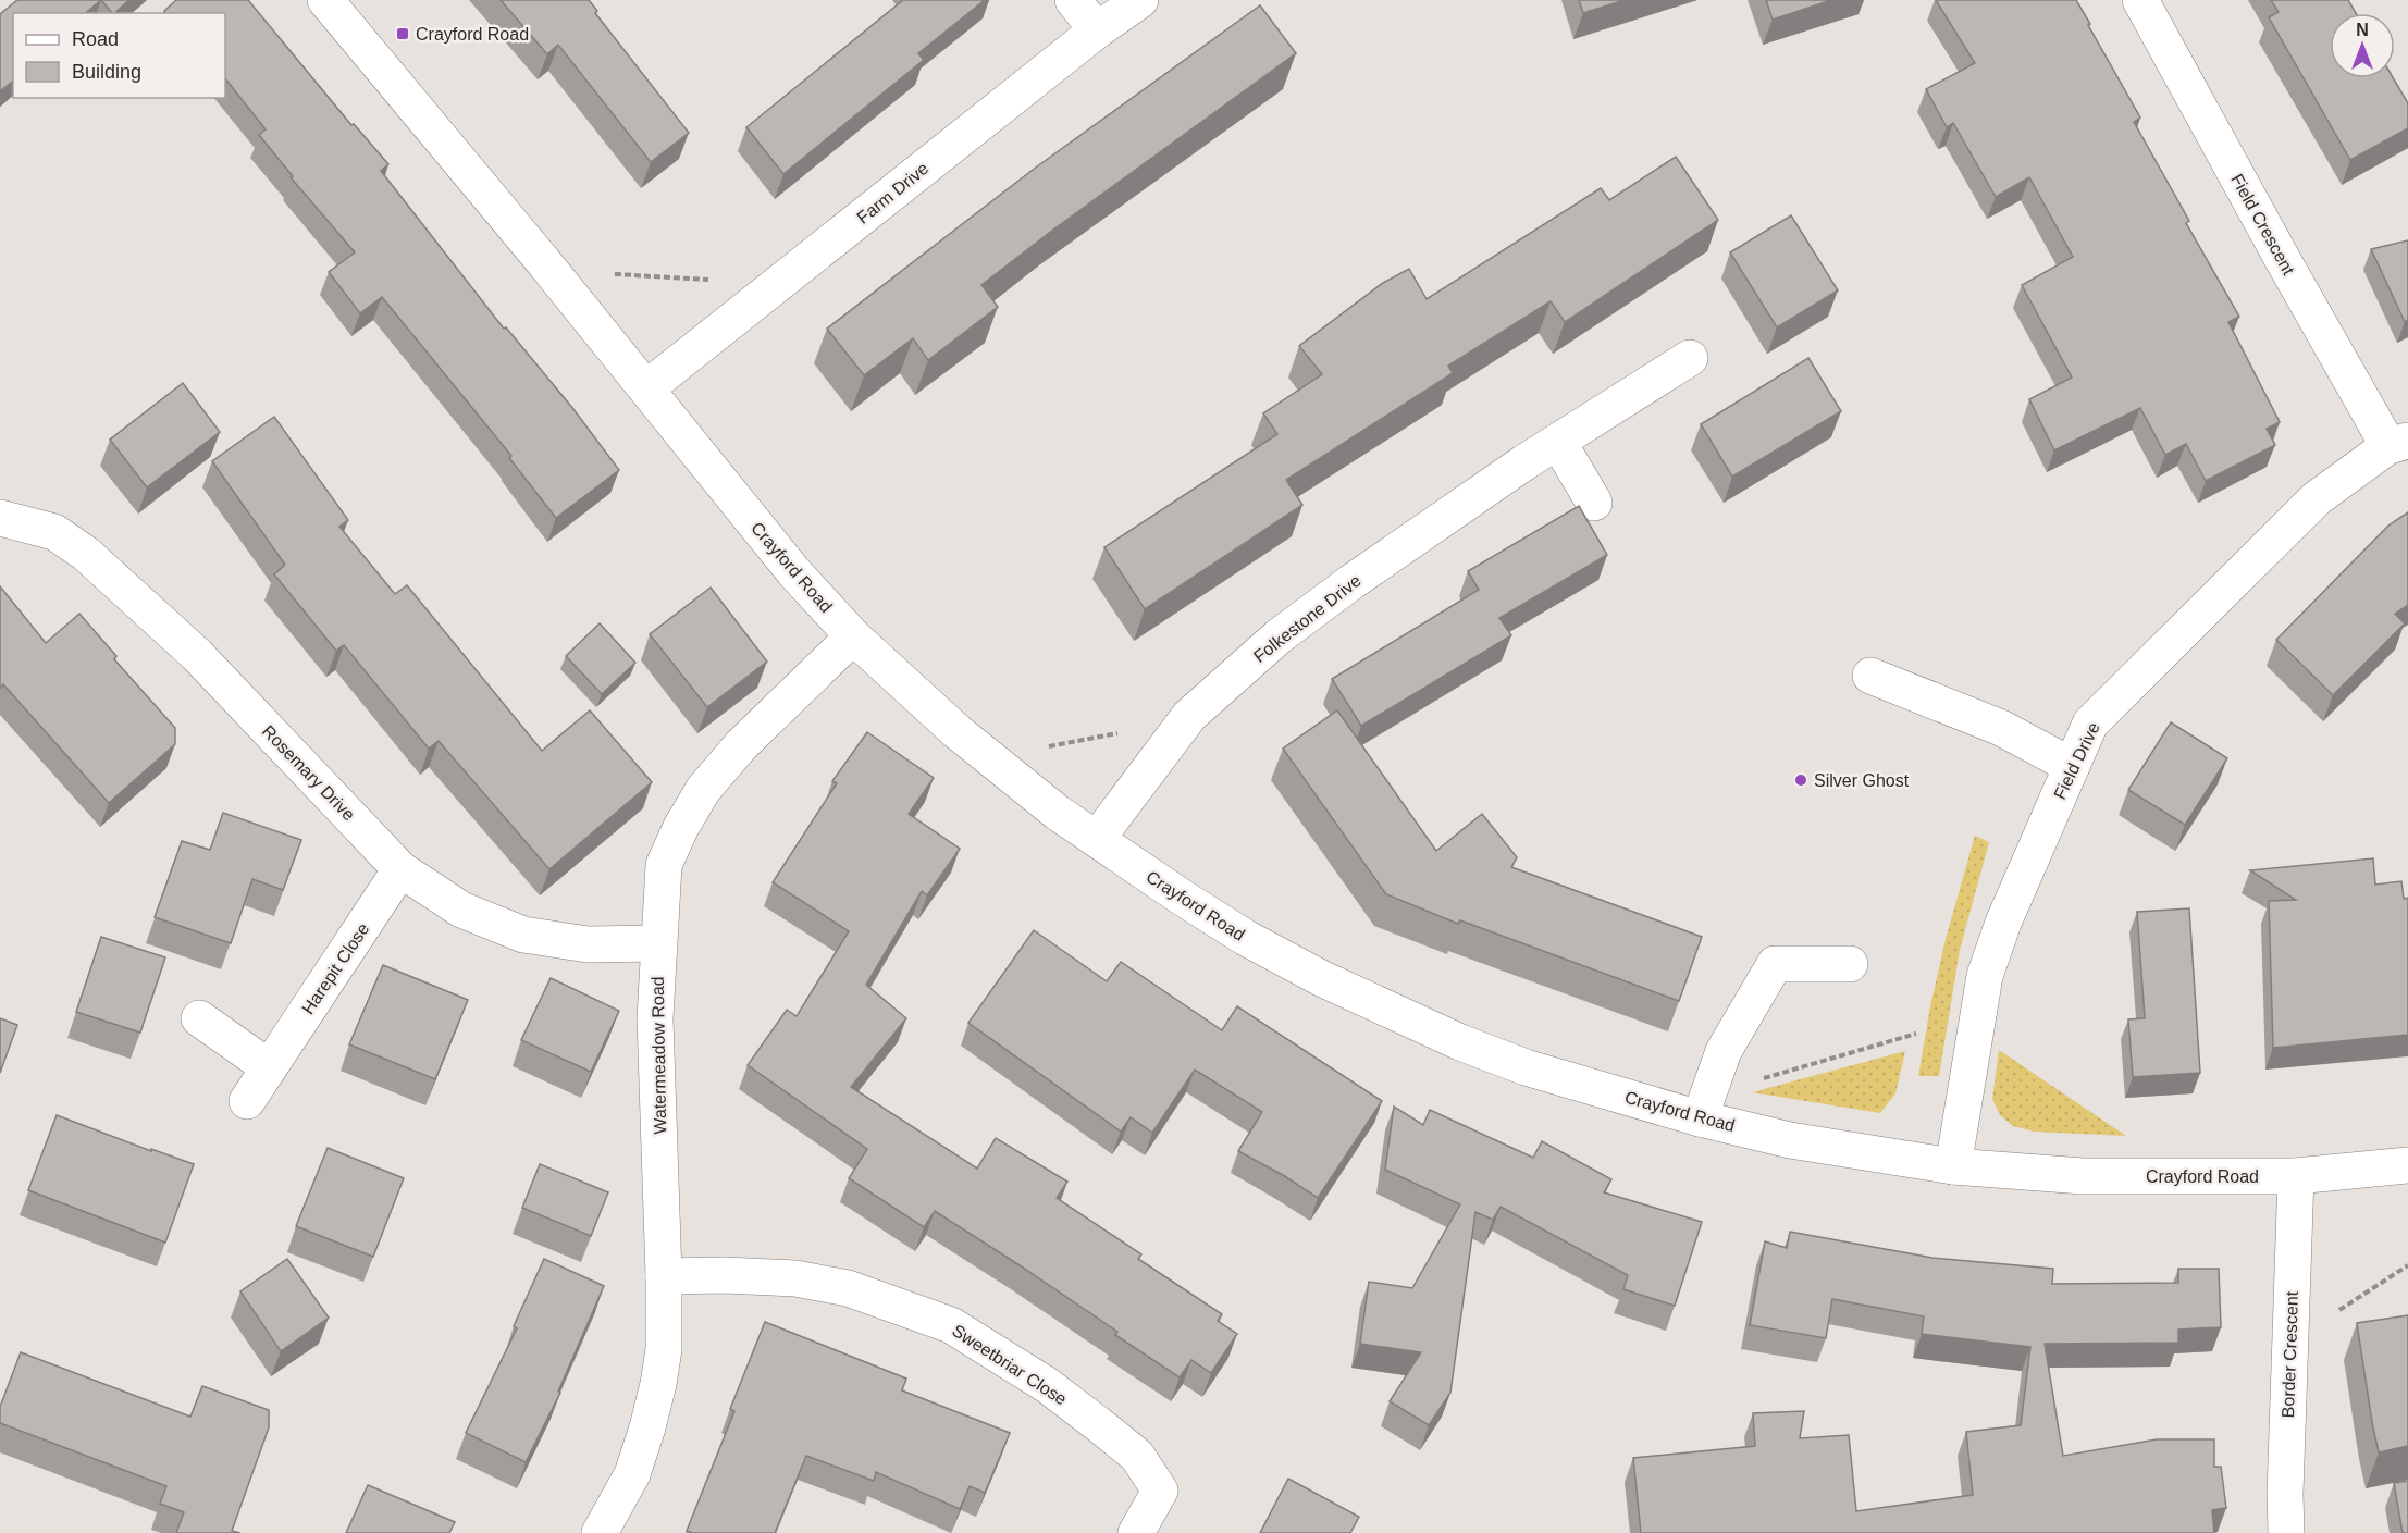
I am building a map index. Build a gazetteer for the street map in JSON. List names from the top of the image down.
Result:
{
  "streets": {
    "street": [
      "Farm Drive",
      "Field Crescent",
      "Crayford Road",
      "Folkestone Drive",
      "Field Drive",
      "Rosemary Drive",
      "Harepit Close",
      "Watermeadow Road",
      "Border Crescent",
      "Sweetbriar Close"
    ]
  },
  "crossings": [
    ["Farm Drive", "Crayford Road"],
    ["Field Crescent", "Field Drive"],
    ["Crayford Road", "Folkestone Drive"],
    ["Crayford Road", "Field Drive"],
    ["Crayford Road", "Watermeadow Road"],
    ["Crayford Road", "Border Crescent"],
    ["Rosemary Drive", "Harepit Close"],
    ["Rosemary Drive", "Watermeadow Road"],
    ["Watermeadow Road", "Sweetbriar Close"]
  ],
  "places": {
    "transit": ["Crayford Road"],
    "other": ["Silver Ghost"]
  },
  "legend": ["Road", "Building"],
  "north": "top"
}
